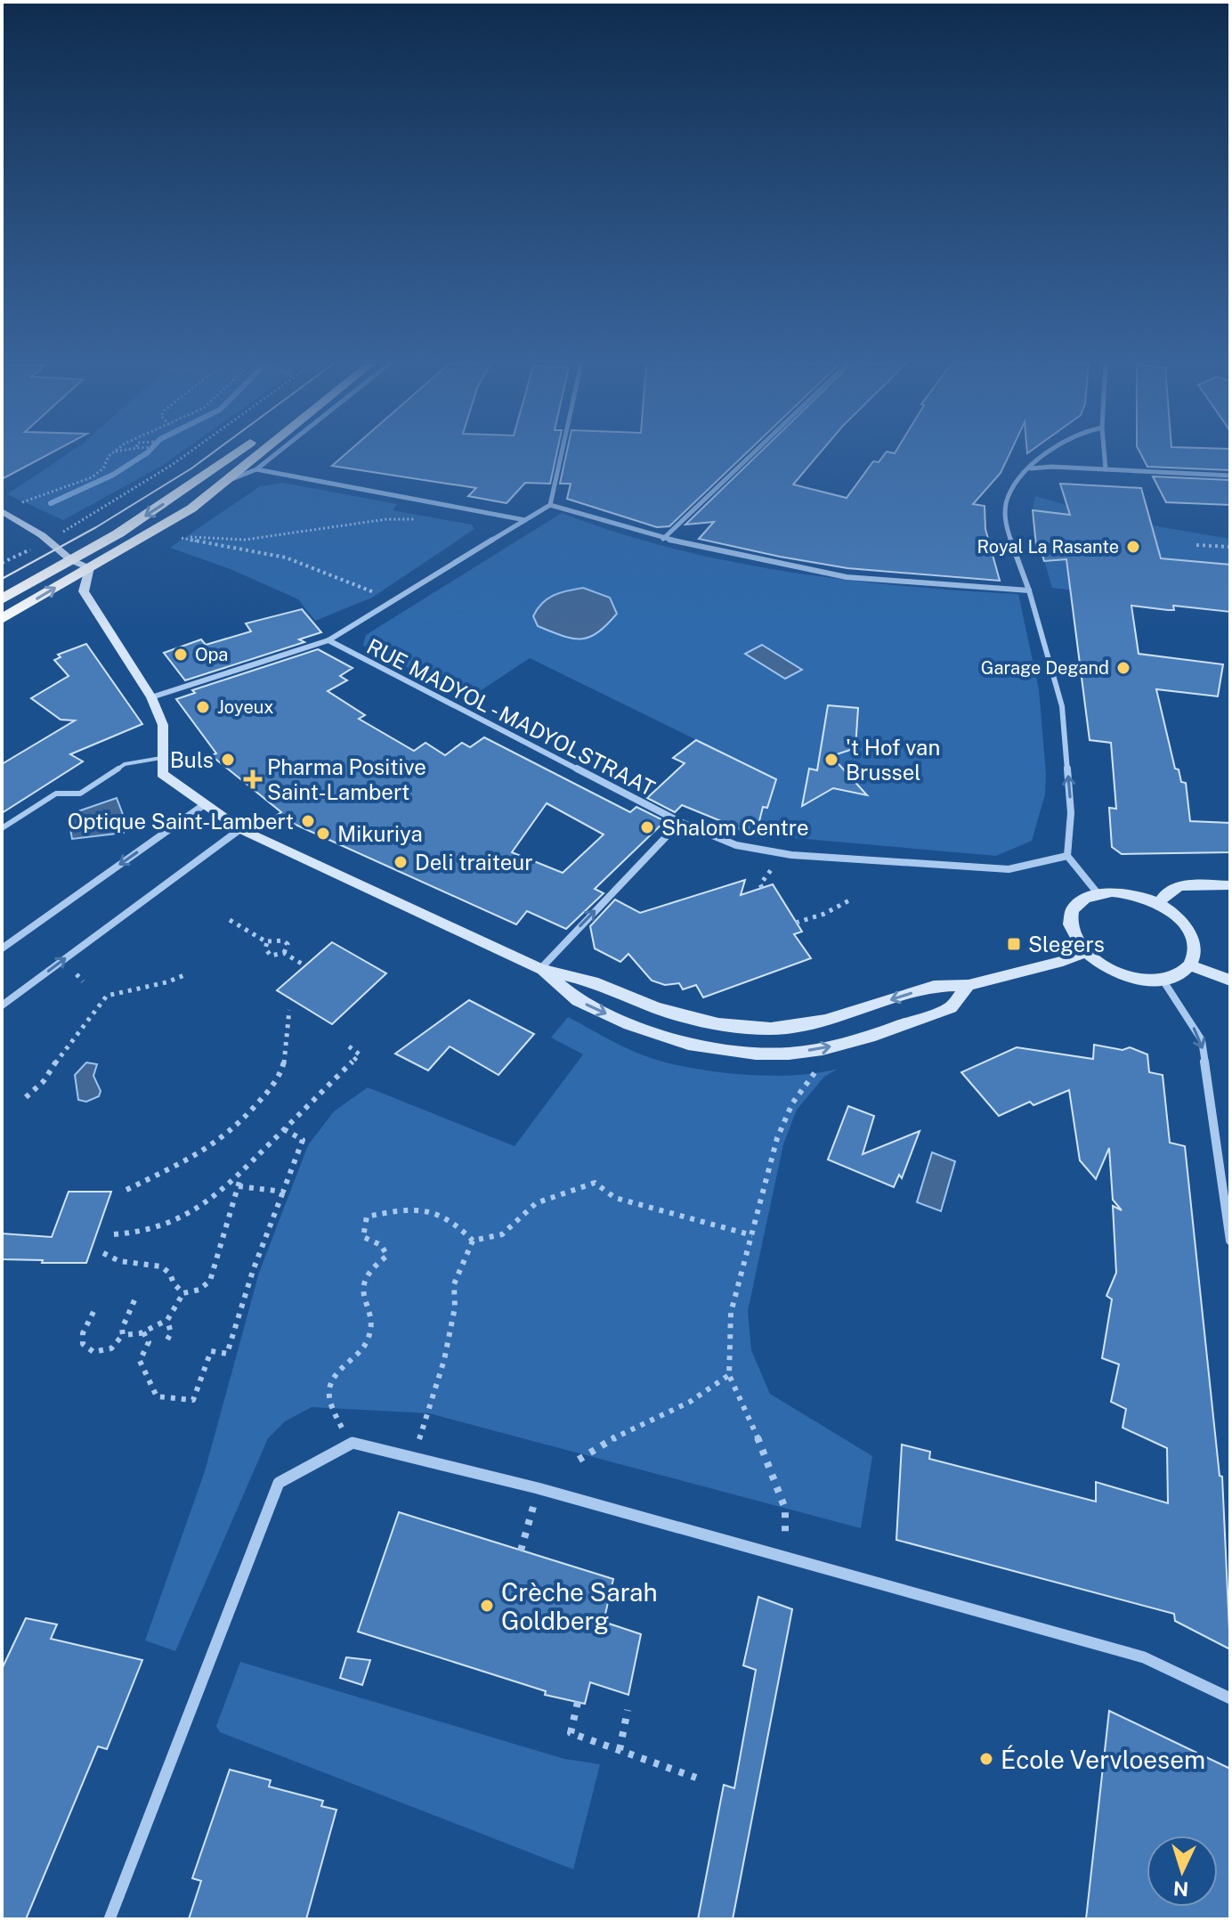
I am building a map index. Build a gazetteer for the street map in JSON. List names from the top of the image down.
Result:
{
  "streets": {
    "street": ["RUE MADYOL - MADYOLSTRAAT"]
  },
  "places": {
    "other": [
      "Royal La Rasante",
      "Opa",
      "Garage Degand",
      "Joyeux",
      "Buls",
      "'t Hof van Brussel",
      "Optique Saint-Lambert",
      "Shalom Centre",
      "Mikuriya",
      "Deli traiteur",
      "Crèche Sarah Goldberg",
      "École Vervloesem"
    ],
    "health": ["Pharma Positive Saint-Lambert"],
    "transit": ["Slegers"]
  },
  "north": "bottom"
}
